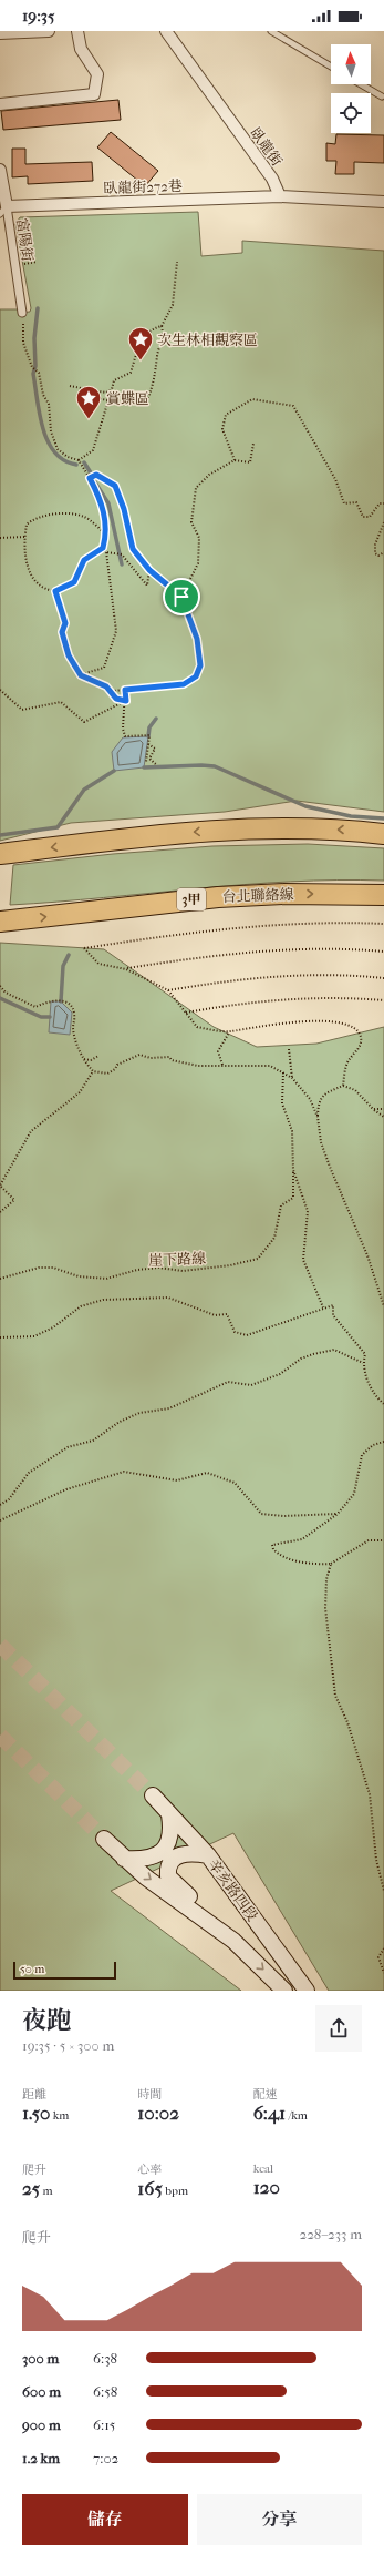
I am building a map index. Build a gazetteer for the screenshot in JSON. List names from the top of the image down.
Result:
{
  "streets": {
    "highway": ["台北聯絡線", "3甲"],
    "main road": ["辛亥路四段"],
    "street": ["臥龍街", "臥龍街272巷", "富陽街"],
    "path": ["崖下路線"]
  },
  "crossings": [
    ["臥龍街", "臥龍街272巷"],
    ["臥龍街272巷", "富陽街"]
  ],
  "places": {
    "place": ["次生林相觀察區", "賞蝶區"]
  },
  "scale_bar": "50 m",
  "north": "top",
  "page": {
    "status": "19:35",
    "scale": "50 m",
    "heading": ["夜跑", "19:35 · 5 × 300 m"],
    "stats": [
      ["距離", "1.50 km"],
      ["時間", "10:02"],
      ["配速", "6:41 /km"],
      ["爬升", "25 m"],
      ["心率", "165 bpm"],
      ["kcal", "120"]
    ],
    "chart": ["爬升", "228–233 m"],
    "list": [
      {
        "name": "300 m",
        "note": "6:38"
      },
      {
        "name": "600 m",
        "note": "6:58"
      },
      {
        "name": "900 m",
        "note": "6:15"
      },
      {
        "name": "1.2 km",
        "note": "7:02"
      }
    ],
    "buttons": ["儲存", "分享"]
  }
}
